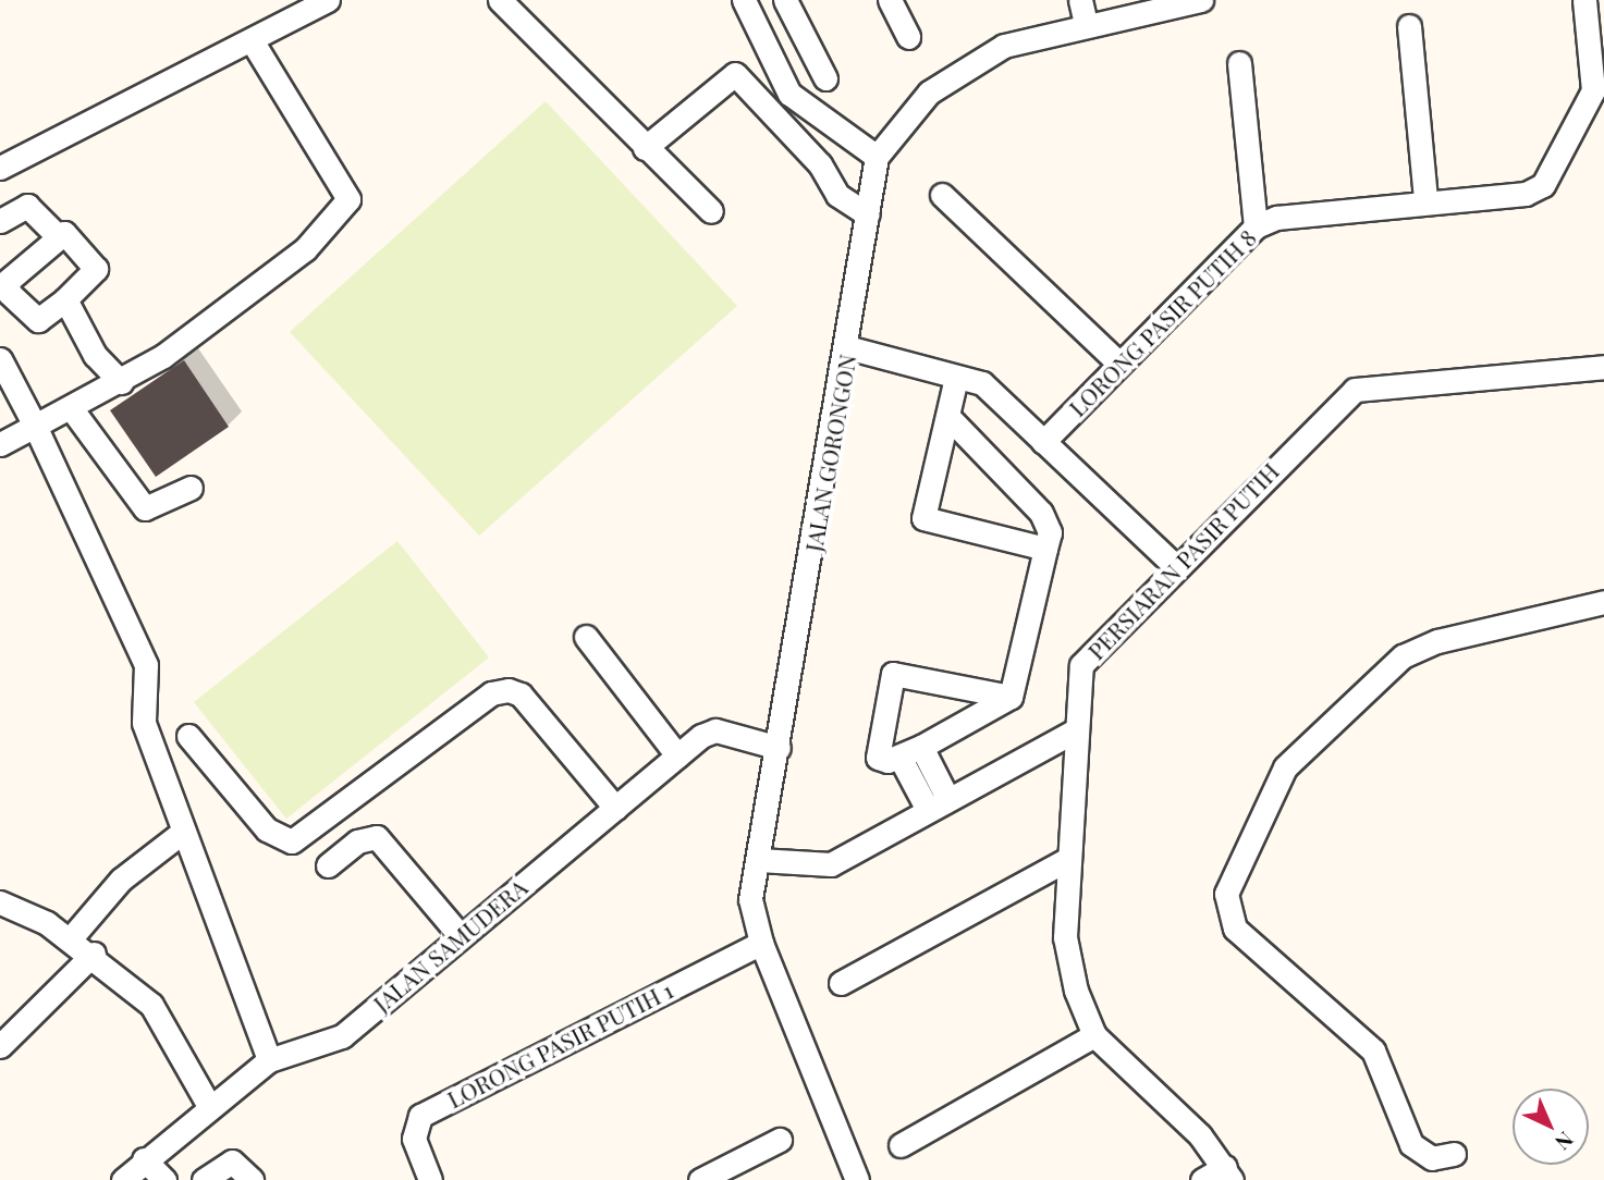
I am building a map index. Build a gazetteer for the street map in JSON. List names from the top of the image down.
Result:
{
  "streets": {
    "street": [
      "LORONG PASIR PUTIH 8",
      "JALAN GORONGON",
      "PERSIARAN PASIR PUTIH",
      "JALAN SAMUDERA",
      "LORONG PASIR PUTIH 1"
    ]
  },
  "crossings": [
    ["JALAN GORONGON", "JALAN SAMUDERA"],
    ["JALAN GORONGON", "LORONG PASIR PUTIH 1"]
  ],
  "north": "bottom right"
}
